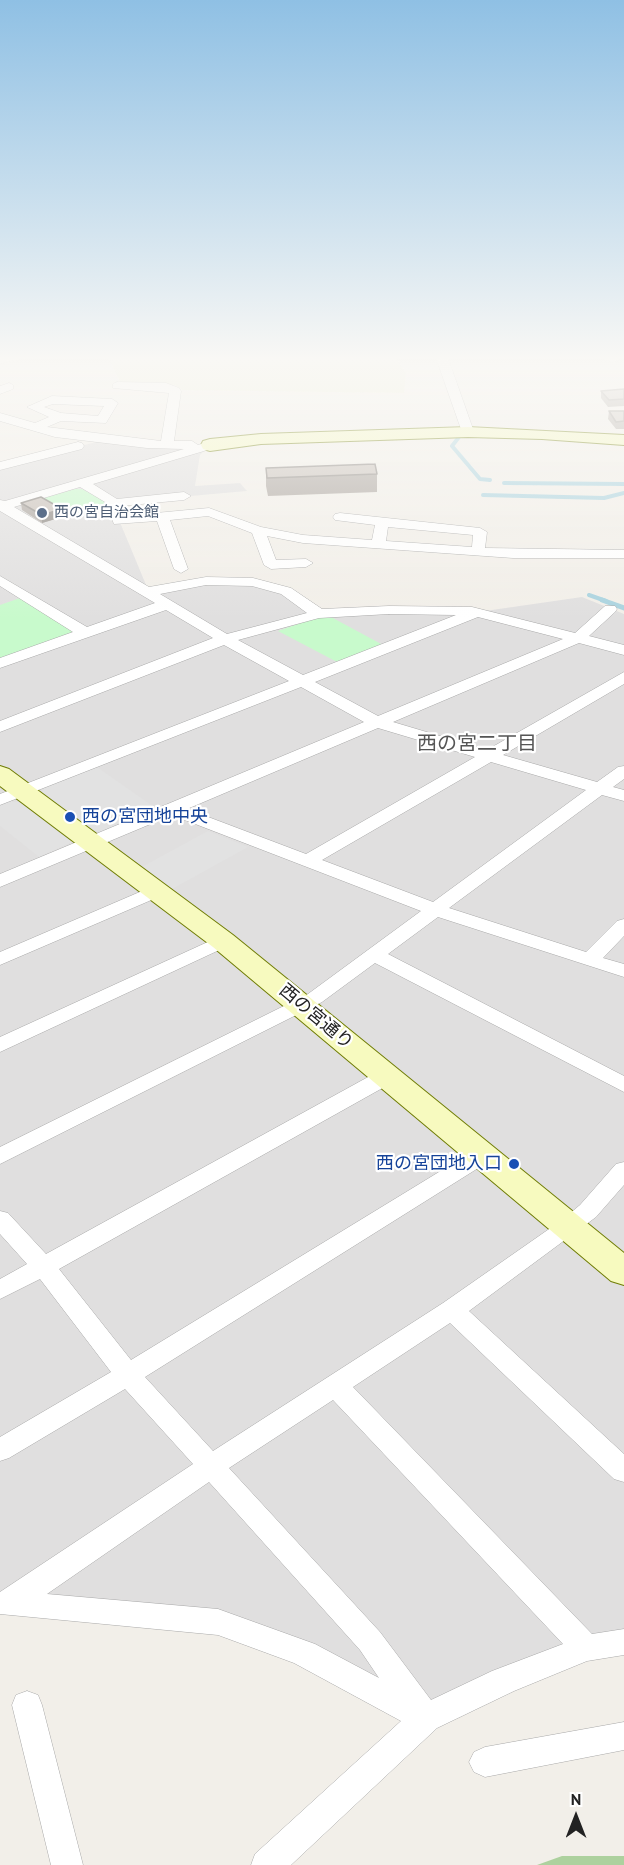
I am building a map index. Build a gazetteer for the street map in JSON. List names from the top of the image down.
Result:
{
  "streets": {
    "street": ["西の宮通り"]
  },
  "districts": ["西の宮二丁目"],
  "places": ["西の宮自治会館", "西の宮団地中央", "西の宮団地入口"],
  "north": "top"
}
